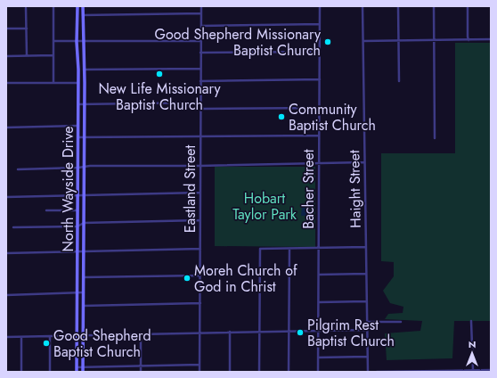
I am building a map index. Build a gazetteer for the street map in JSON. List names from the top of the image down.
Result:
{
  "streets": {
    "main road": ["North Wayside Drive"],
    "street": ["Eastland Street", "Bacher Street", "Haight Street"]
  },
  "parks": ["Hobart Taylor Park"],
  "places": [
    "Good Shepherd Missionary Baptist Church",
    "New Life Missionary Baptist Church",
    "Community Baptist Church",
    "Moreh Church of God in Christ",
    "Pilgrim Rest Baptist Church",
    "Good Shepherd Baptist Church"
  ],
  "north": "top"
}
